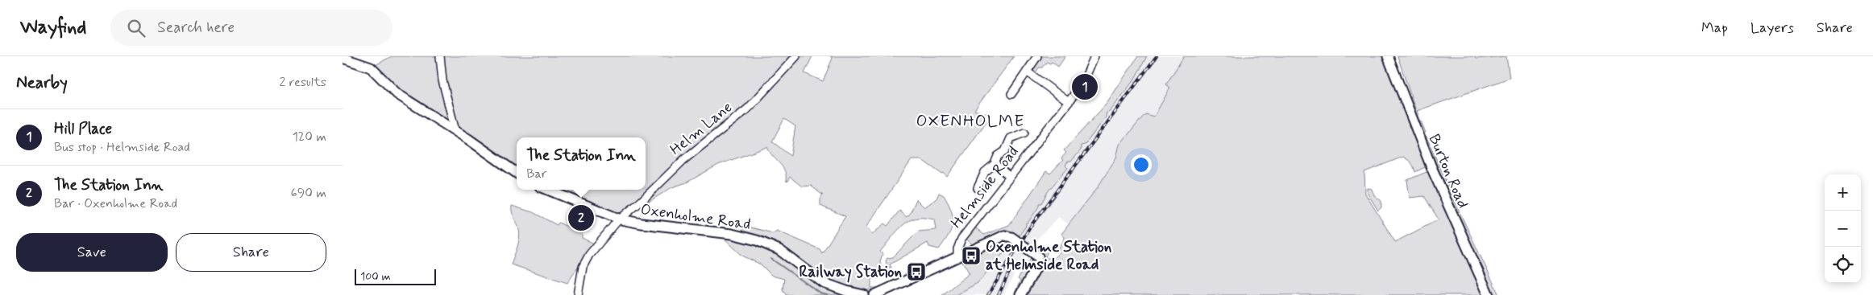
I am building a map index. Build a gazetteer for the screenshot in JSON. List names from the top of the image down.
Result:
{
  "streets": {
    "main road": ["Burton Road", "Oxenholme Road"],
    "street": ["Helm Lane", "Helmside Road"]
  },
  "crossings": [
    ["Helm Lane", "Oxenholme Road"]
  ],
  "districts": ["OXENHOLME"],
  "places": {
    "bus stop": ["Oxenholme Station at Helmside Road", "Railway Station"]
  },
  "scale_bar": "100 m",
  "page": {
    "header": "Wayfind",
    "search": "Search here",
    "nav": ["Map", "Layers", "Share"],
    "heading": ["Nearby", "2 results"],
    "pins": ["1", "2"],
    "list": [
      {
        "mark": "1",
        "name": "Hill Place",
        "note": "Bus stop · Helmside Road",
        "value": "120 m"
      },
      {
        "mark": "2",
        "name": "The Station Inn",
        "note": "Bar · Oxenholme Road",
        "value": "690 m"
      }
    ],
    "popup": ["The Station Inn", "Bar"],
    "map_buttons": ["+", "−"],
    "buttons": ["Save", "Share"],
    "scale": "100 m"
  }
}
